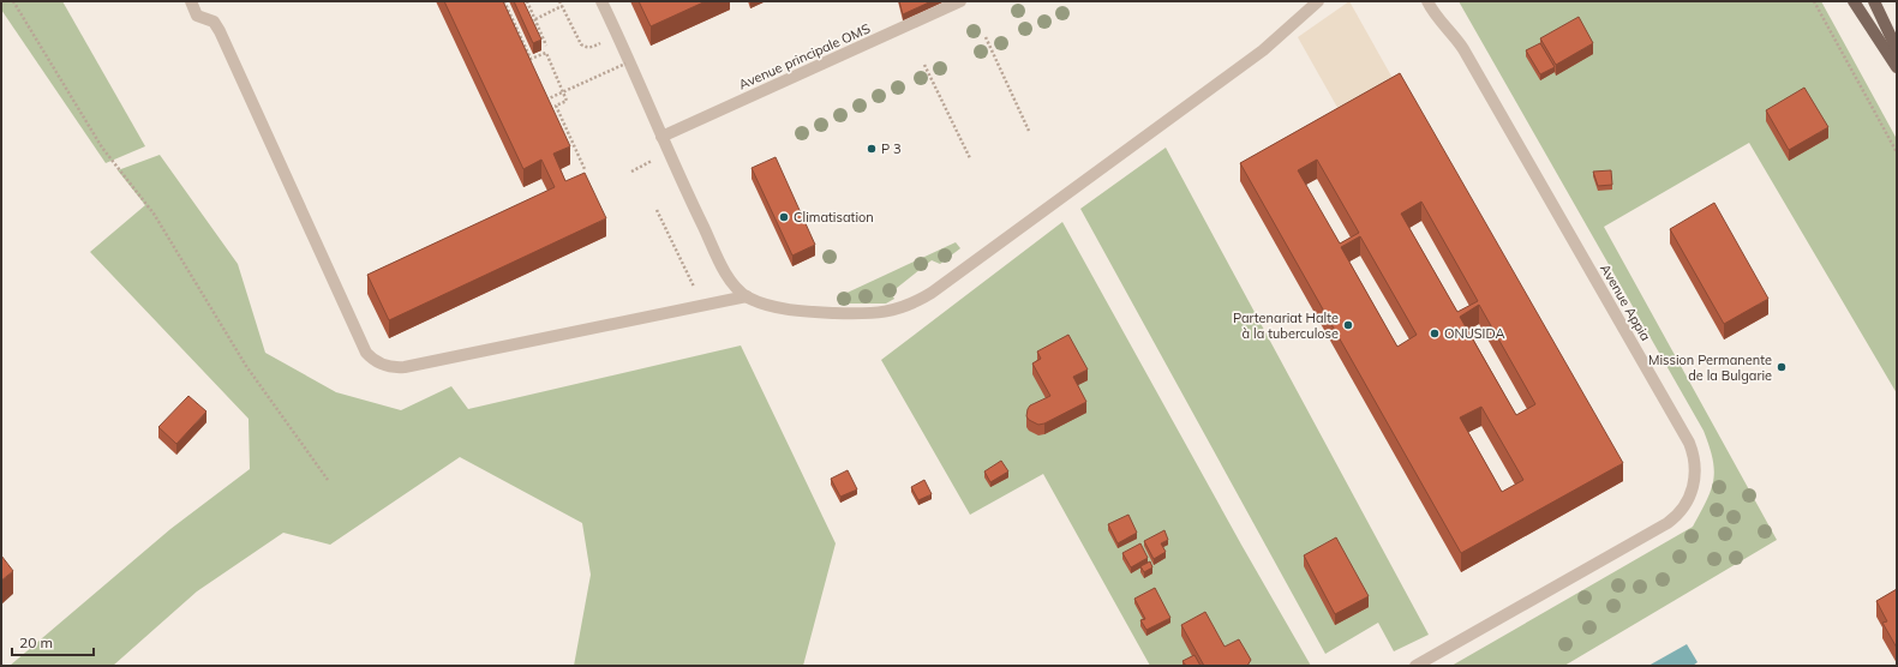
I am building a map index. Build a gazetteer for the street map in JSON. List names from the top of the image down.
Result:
{
  "streets": {
    "street": ["Avenue principale OMS", "Avenue Appia"]
  },
  "places": [
    "P 3",
    "Climatisation",
    "Partenariat Halte à la tuberculose",
    "ONUSIDA",
    "Mission Permanente de la Bulgarie"
  ],
  "scale_bar": "20 m"
}
